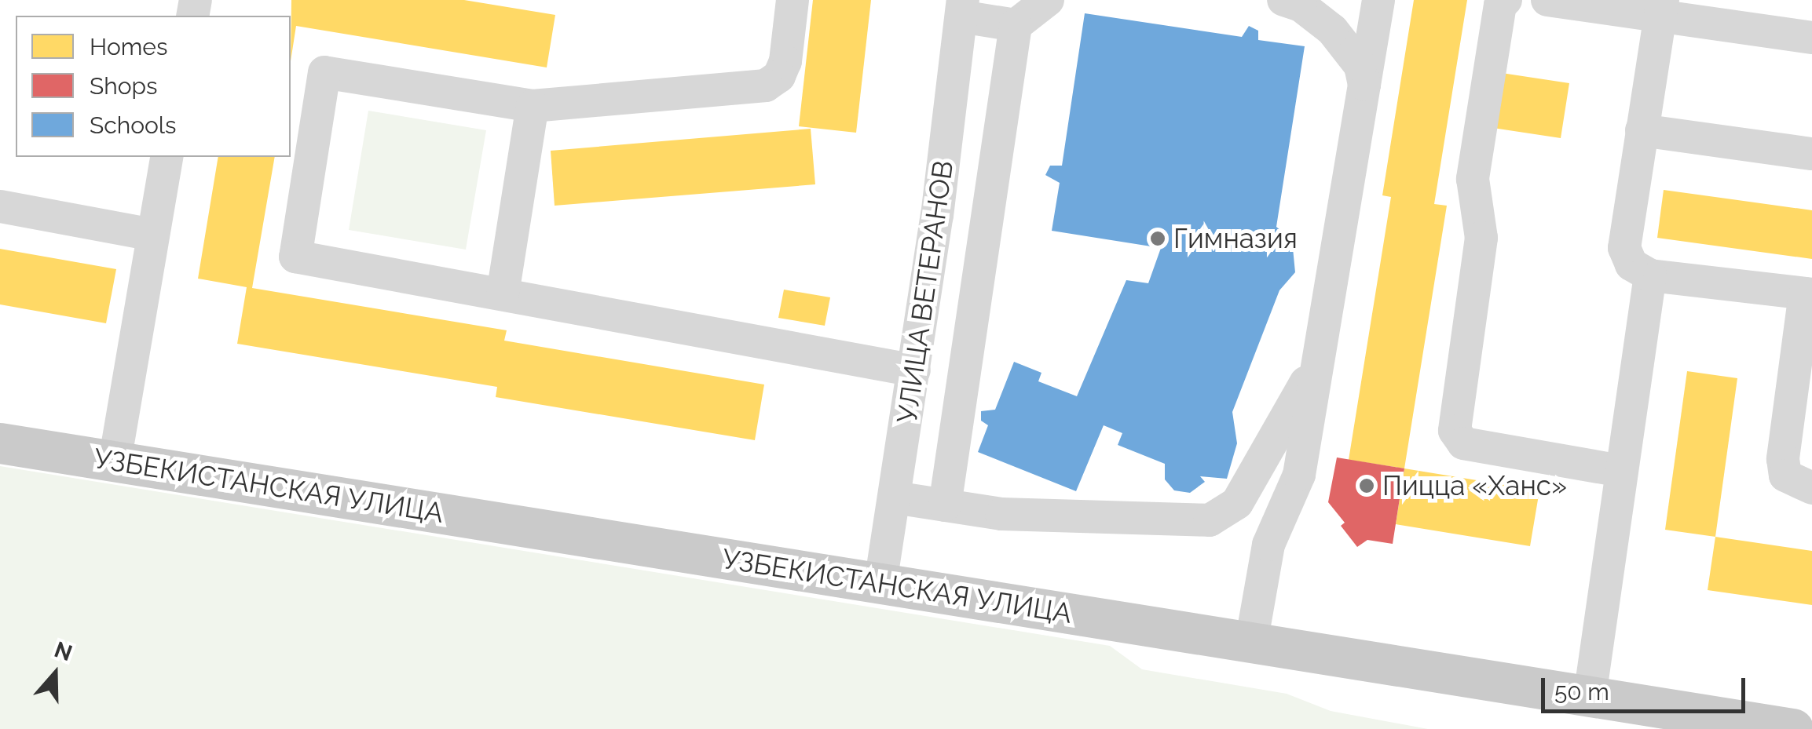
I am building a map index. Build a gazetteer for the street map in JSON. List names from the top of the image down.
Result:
{
  "streets": {
    "main road": ["УЗБЕКИСТАНСКАЯ УЛИЦА"],
    "street": ["УЛИЦА ВЕТЕРАНОВ"]
  },
  "crossings": [
    ["УЛИЦА ВЕТЕРАНОВ", "УЗБЕКИСТАНСКАЯ УЛИЦА"]
  ],
  "places": ["Гимназия", "Пицца «Ханс»"],
  "legend": ["Homes", "Shops", "Schools"],
  "scale_bar": "50 m",
  "north": "top"
}
